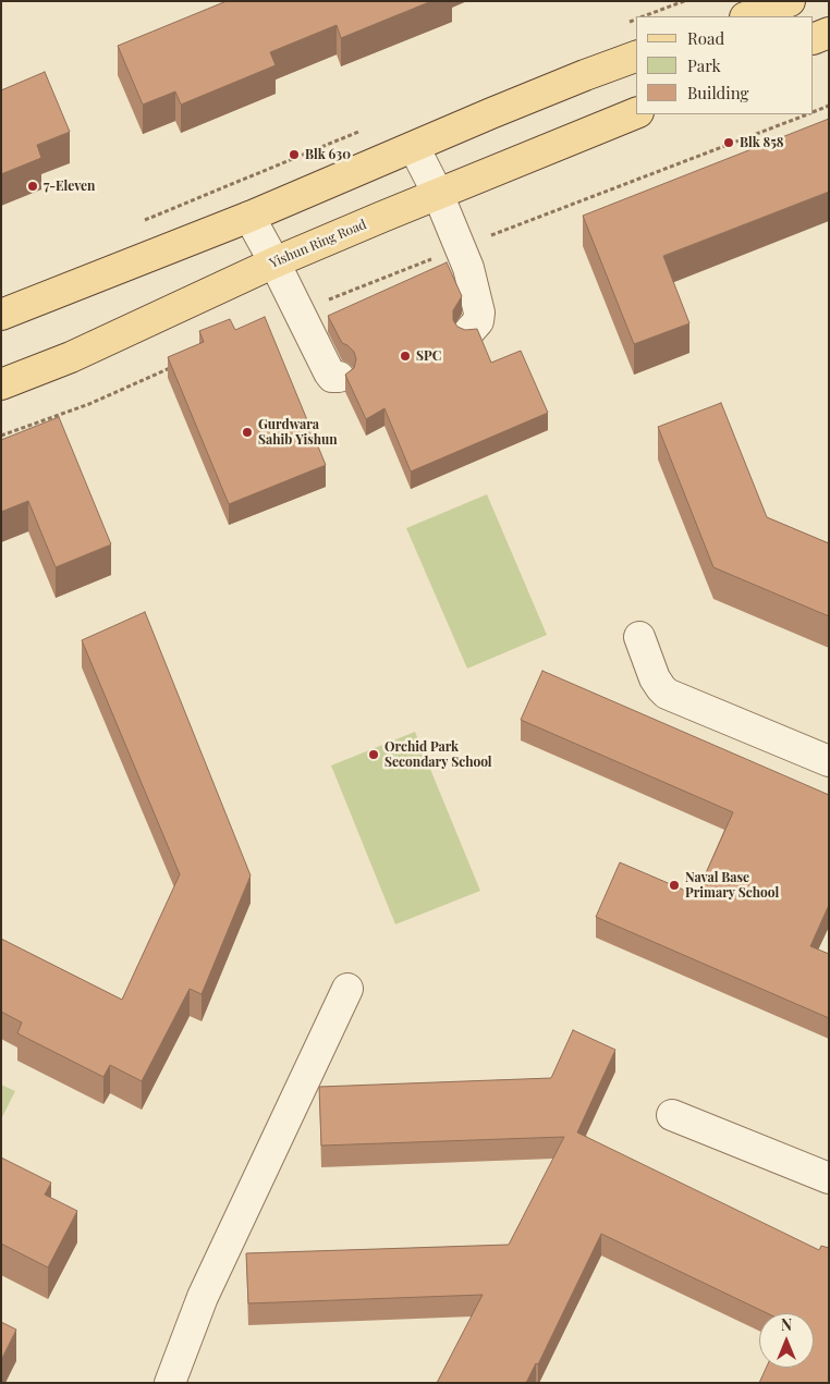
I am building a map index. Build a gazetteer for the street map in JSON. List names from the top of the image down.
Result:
{
  "streets": {
    "main road": ["Yishun Ring Road"]
  },
  "places": [
    "Blk 858",
    "Blk 630",
    "7-Eleven",
    "SPC",
    "Gurdwara Sahib Yishun",
    "Orchid Park Secondary School",
    "Naval Base Primary School"
  ],
  "legend": ["Road", "Park", "Building"],
  "north": "top"
}
